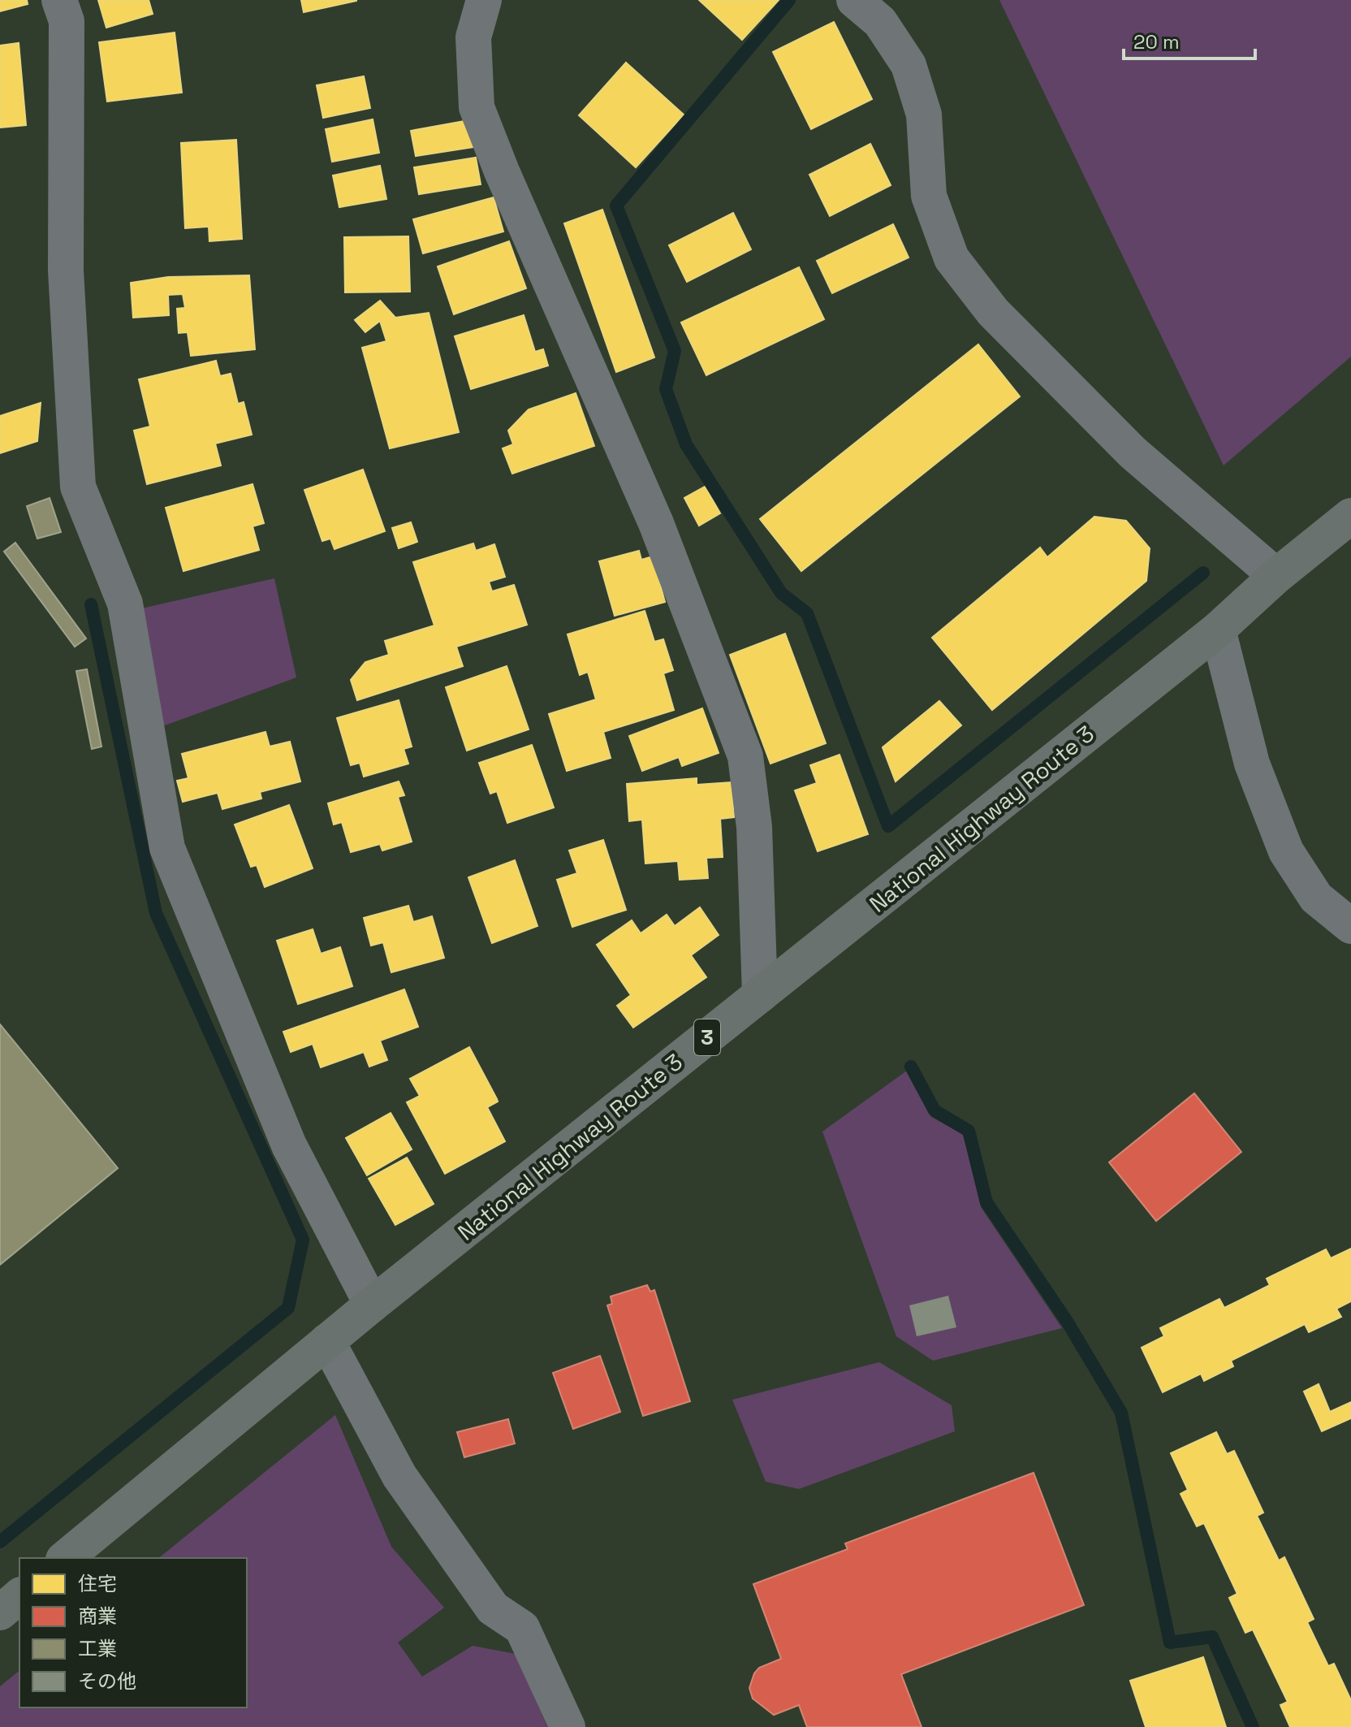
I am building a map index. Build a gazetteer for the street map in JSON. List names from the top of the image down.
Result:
{
  "streets": {
    "highway": ["National Highway Route 3", "3"]
  },
  "legend": [
    "住宅",
    "商業",
    "工業",
    "その他"
  ],
  "scale_bar": "20 m"
}
